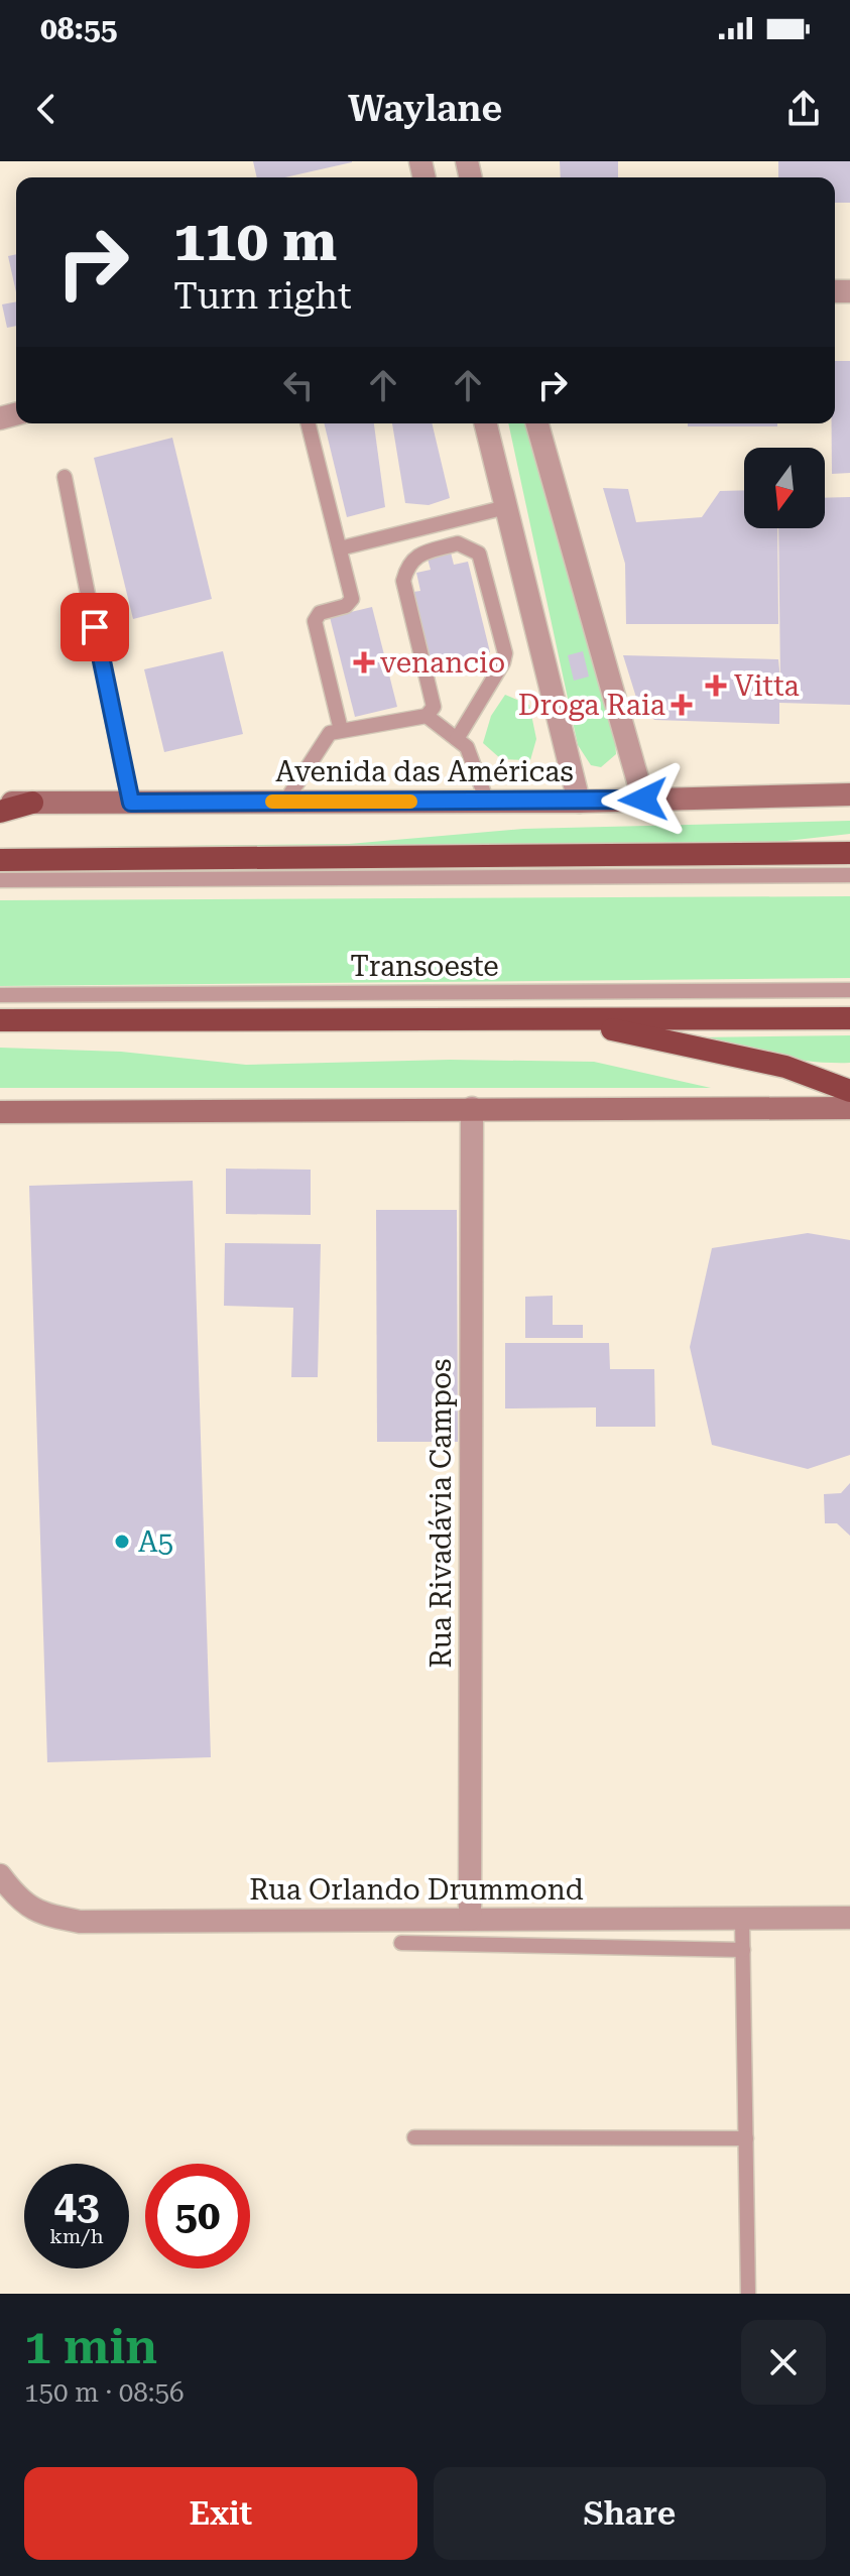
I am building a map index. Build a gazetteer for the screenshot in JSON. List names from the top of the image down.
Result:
{
  "streets": {
    "main road": ["Avenida das Américas"],
    "street": ["Rua Rivadávia Campos", "Rua Orlando Drummond"],
    "lane": ["Transoeste"]
  },
  "crossings": [
    ["Rua Rivadávia Campos", "Rua Orlando Drummond"]
  ],
  "places": {
    "health": ["venancio", "Vitta", "Droga Raia"],
    "other": ["A5"]
  },
  "north": "bottom",
  "page": {
    "status": "08:55",
    "header": "Waylane",
    "turn": ["110 m", "Turn right"],
    "speed": "43 km/h",
    "limit": "50",
    "heading": ["1 min", "150 m · 08:56"],
    "buttons": ["Exit", "Share"]
  }
}
